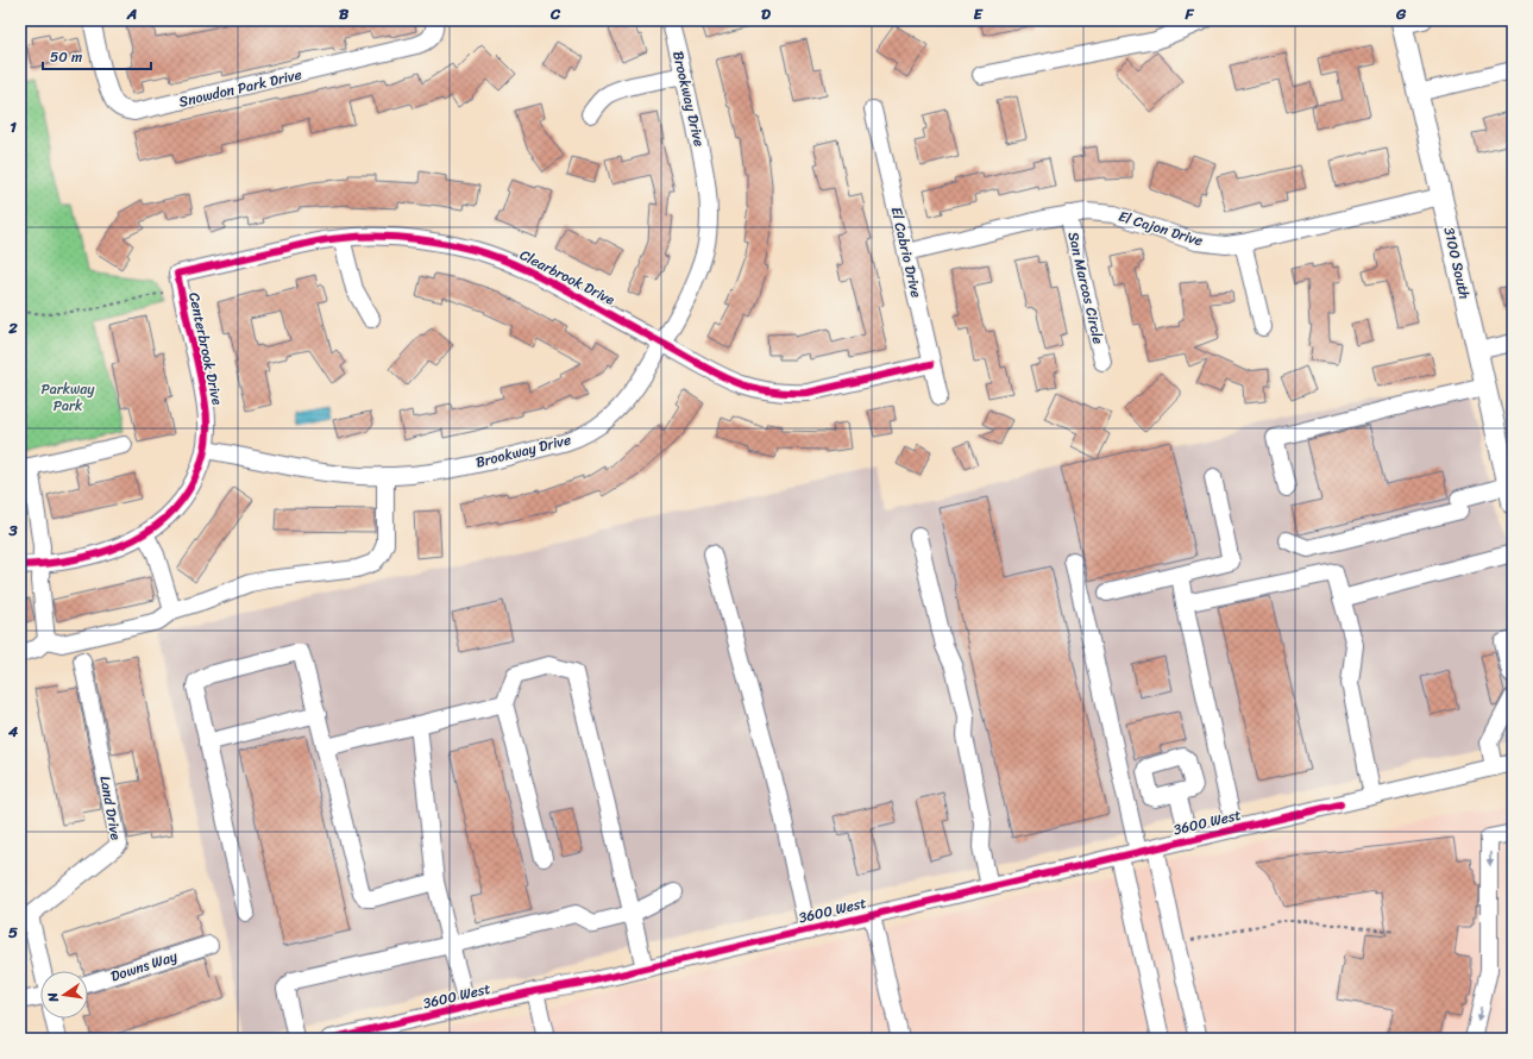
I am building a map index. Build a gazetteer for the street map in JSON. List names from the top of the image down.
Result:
{
  "streets": {
    "main road": ["3100 South"],
    "street": [
      "Snowdon Park Drive",
      "Brookway Drive",
      "El Cajon Drive",
      "El Cabrio Drive",
      "Clearbrook Drive",
      "San Marcos Circle",
      "Centerbrook Drive",
      "Land Drive",
      "3600 West",
      "Downs Way"
    ]
  },
  "crossings": [
    ["Brookway Drive", "Clearbrook Drive"],
    ["Brookway Drive", "Centerbrook Drive"],
    ["El Cajon Drive", "El Cabrio Drive"],
    ["El Cajon Drive", "3100 South"],
    ["El Cajon Drive", "San Marcos Circle"],
    ["El Cabrio Drive", "Clearbrook Drive"],
    ["Clearbrook Drive", "Centerbrook Drive"]
  ],
  "parks": ["Parkway Park"],
  "scale_bar": "50 m",
  "north": "left",
  "grid": {
    "columns": [
      "A",
      "B",
      "C",
      "D",
      "E",
      "F",
      "G"
    ],
    "rows": [
      "1",
      "2",
      "3",
      "4",
      "5"
    ]
  }
}
